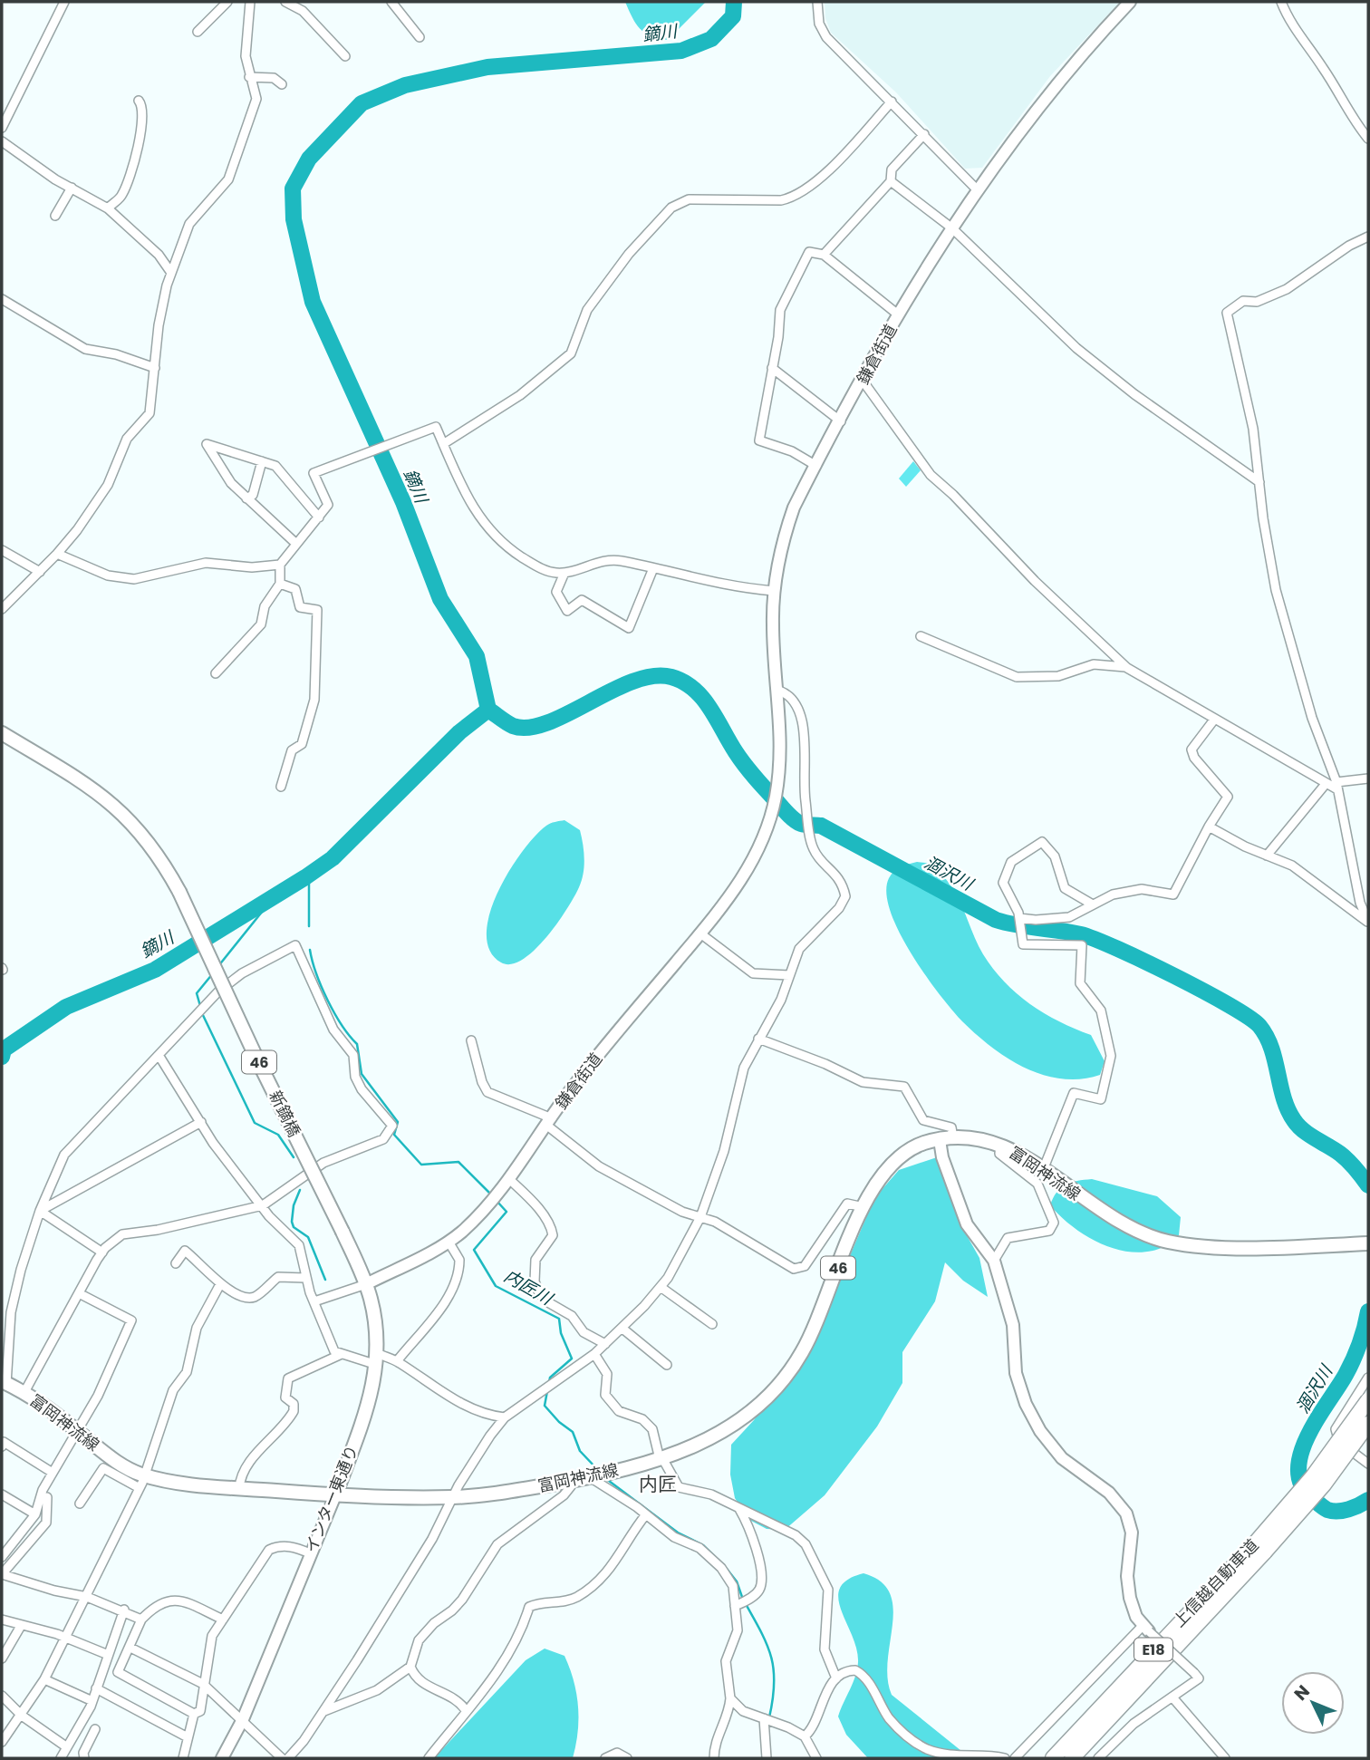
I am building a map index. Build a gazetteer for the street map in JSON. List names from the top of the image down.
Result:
{
  "streets": {
    "highway": ["上信越自動車道", "E18"],
    "main road": [
      "46",
      "新鏑橋",
      "富岡神流線",
      "インター東通り"
    ],
    "street": ["鎌倉街道"]
  },
  "crossings": [
    ["鎌倉街道", "インター東通り"],
    ["新鏑橋", "インター東通り"],
    ["富岡神流線", "インター東通り"]
  ],
  "districts": ["内匠"],
  "water": ["鏑川", "涸沢川", "内匠川"],
  "north": "top left"
}
